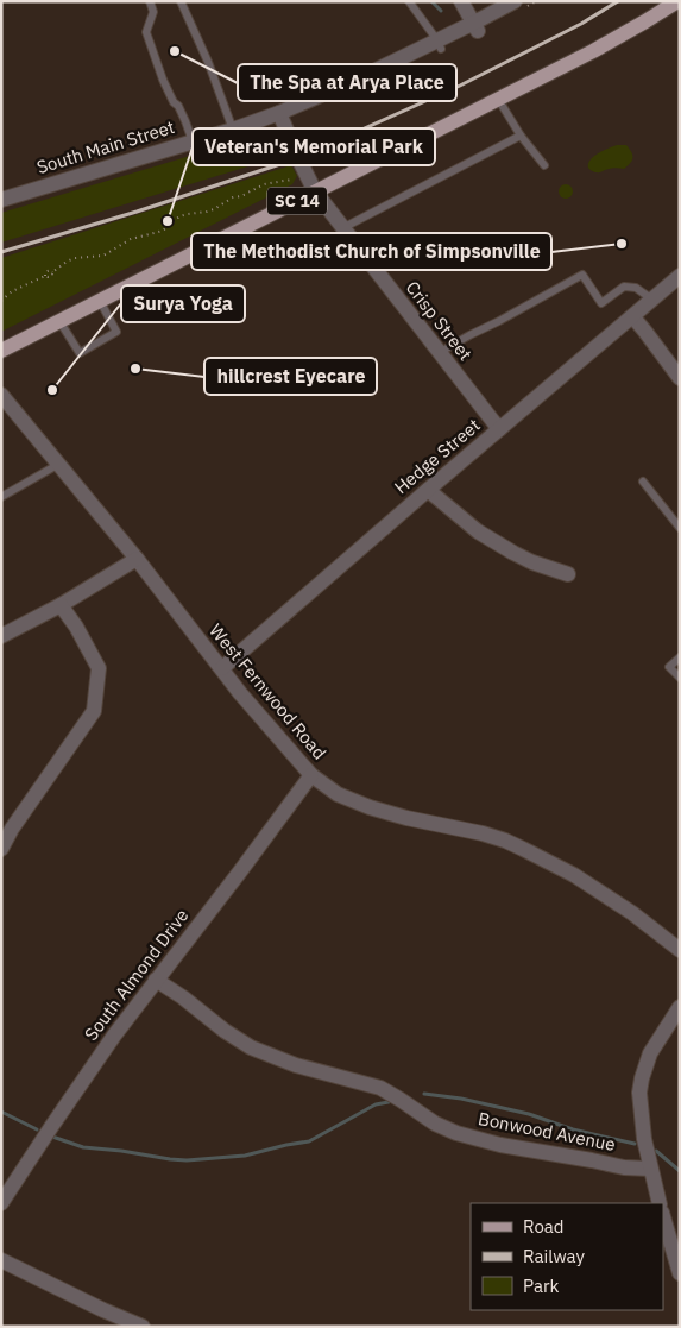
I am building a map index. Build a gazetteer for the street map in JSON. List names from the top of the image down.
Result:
{
  "streets": {
    "main road": ["SC 14"],
    "street": [
      "South Main Street",
      "Crisp Street",
      "Hedge Street",
      "West Fernwood Road",
      "South Almond Drive",
      "Bonwood Avenue"
    ]
  },
  "crossings": [
    ["South Main Street", "Crisp Street"],
    ["SC 14", "Crisp Street"],
    ["Crisp Street", "Hedge Street"],
    ["Hedge Street", "West Fernwood Road"],
    ["West Fernwood Road", "South Almond Drive"],
    ["South Almond Drive", "Bonwood Avenue"]
  ],
  "places": [
    "The Spa at Arya Place",
    "Veteran's Memorial Park",
    "The Methodist Church of Simpsonville",
    "hillcrest Eyecare",
    "Surya Yoga"
  ],
  "legend": ["Road", "Railway", "Park"]
}
